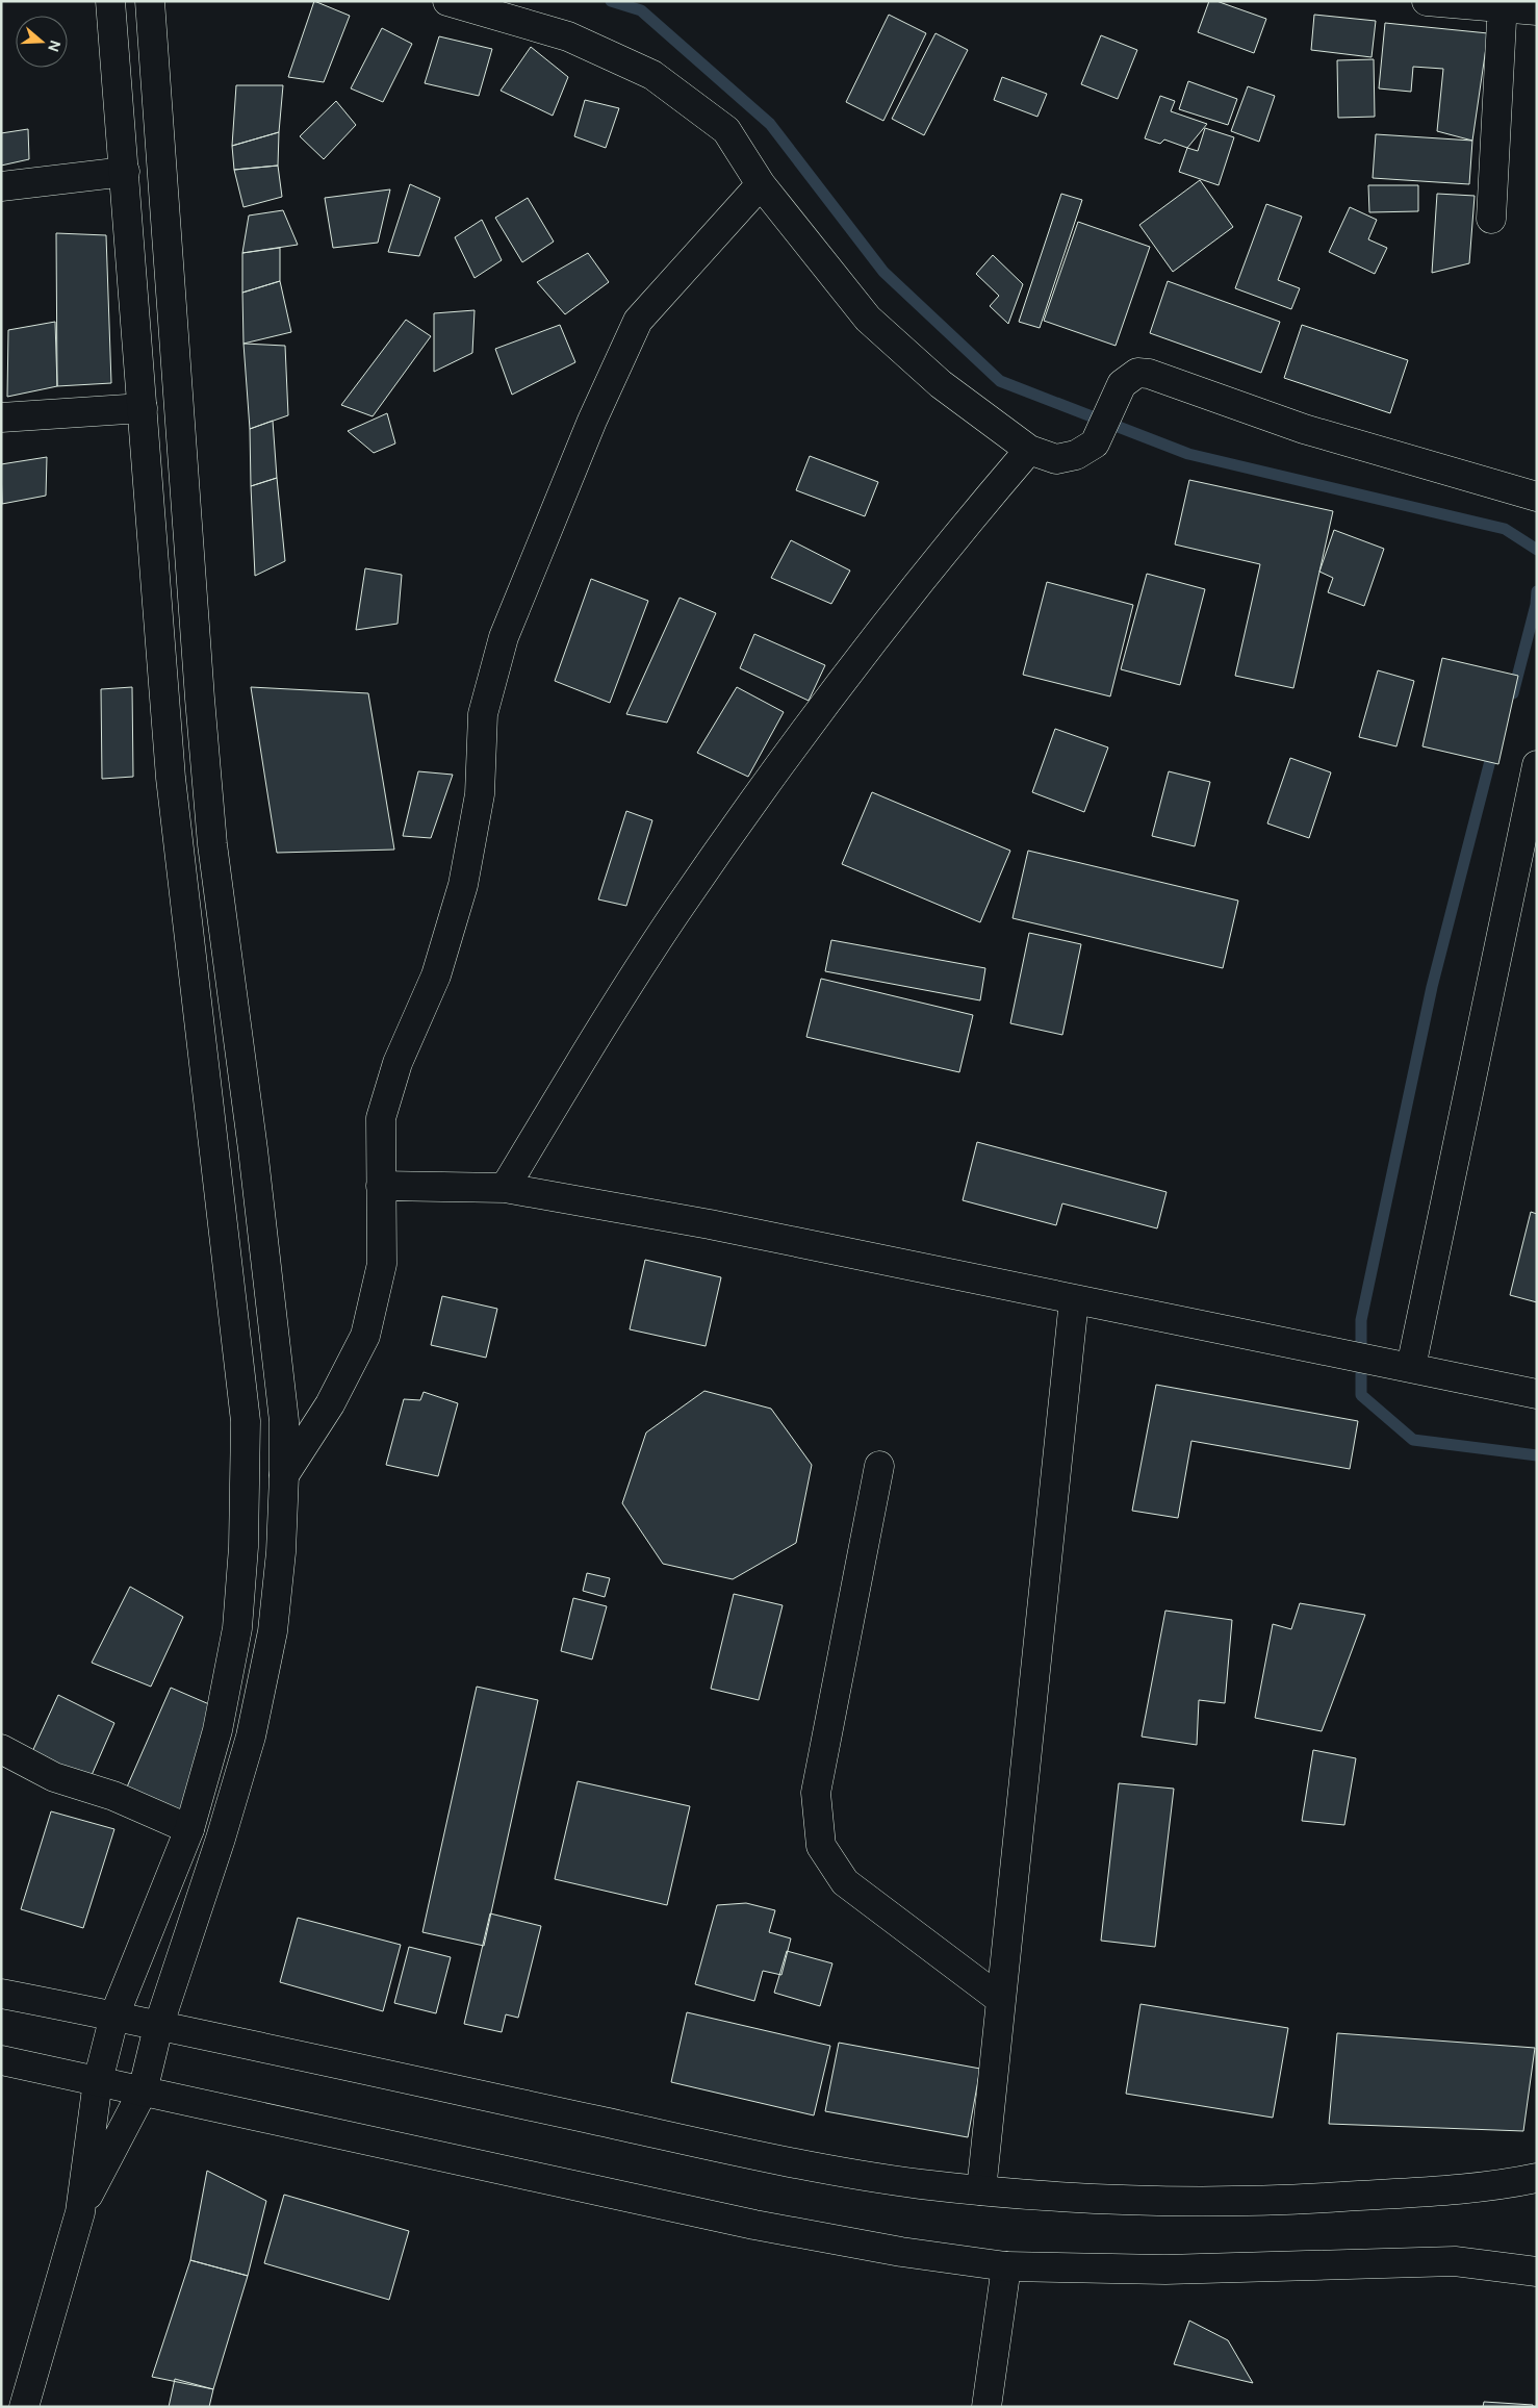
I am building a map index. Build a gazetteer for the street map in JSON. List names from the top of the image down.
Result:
{
  "north": "right"
}
